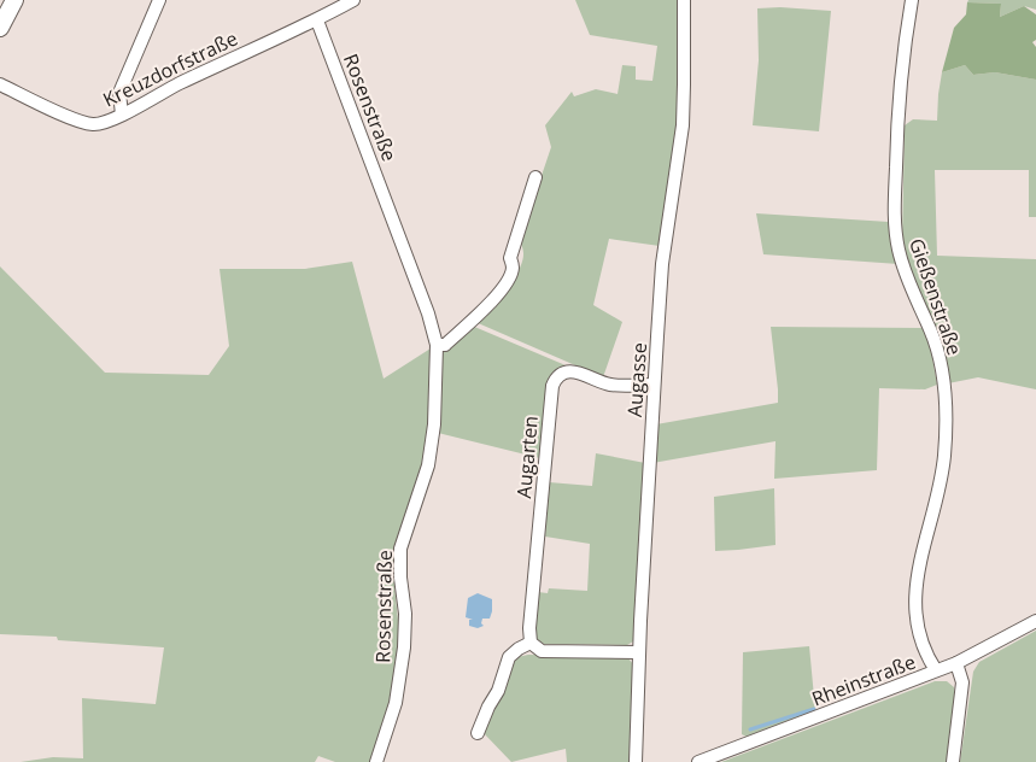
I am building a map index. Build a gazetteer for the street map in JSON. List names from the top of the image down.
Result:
{
  "streets": {
    "street": [
      "Kreuzdorfstraße",
      "Rosenstraße",
      "Gießenstraße",
      "Augasse",
      "Augarten",
      "Rheinstraße"
    ]
  },
  "crossings": [
    ["Kreuzdorfstraße", "Rosenstraße"],
    ["Gießenstraße", "Rheinstraße"],
    ["Augasse", "Augarten"]
  ]
}
